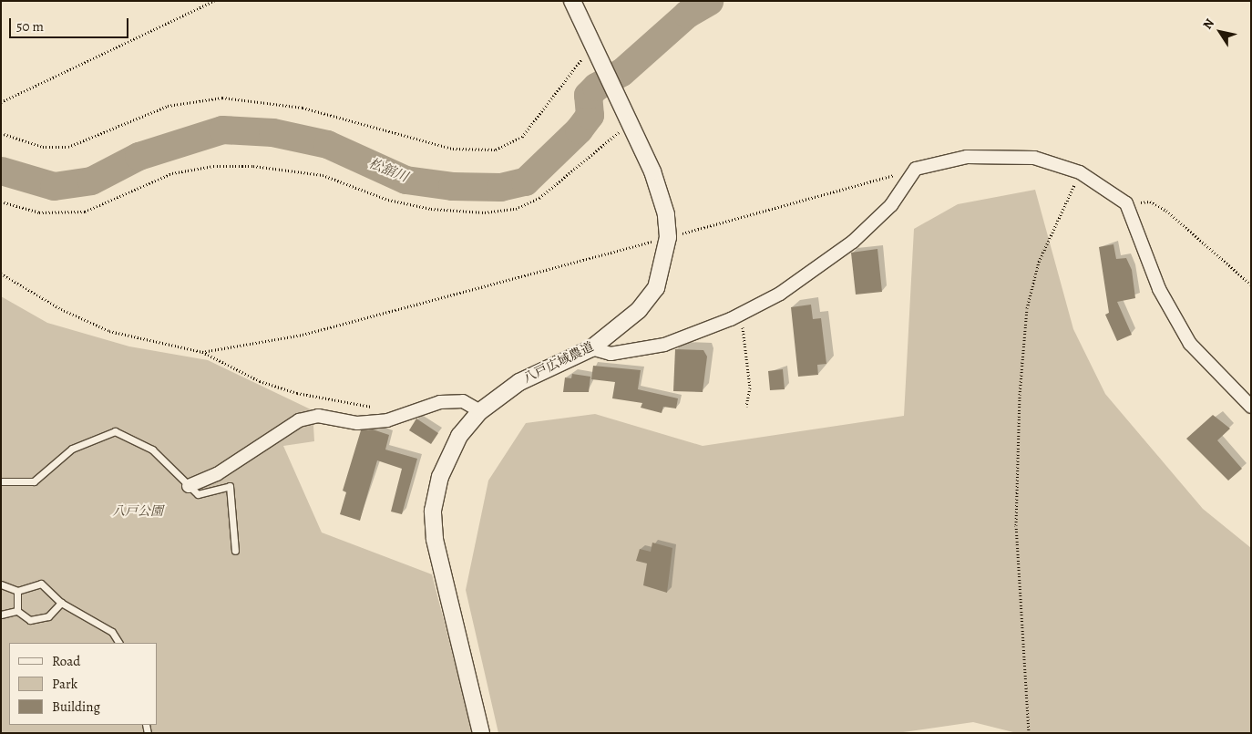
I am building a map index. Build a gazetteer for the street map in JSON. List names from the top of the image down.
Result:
{
  "streets": {
    "street": ["八戸広域農道"]
  },
  "water": ["松舘川"],
  "parks": ["八戸公園"],
  "legend": ["Road", "Park", "Building"],
  "scale_bar": "50 m",
  "north": "top left"
}
